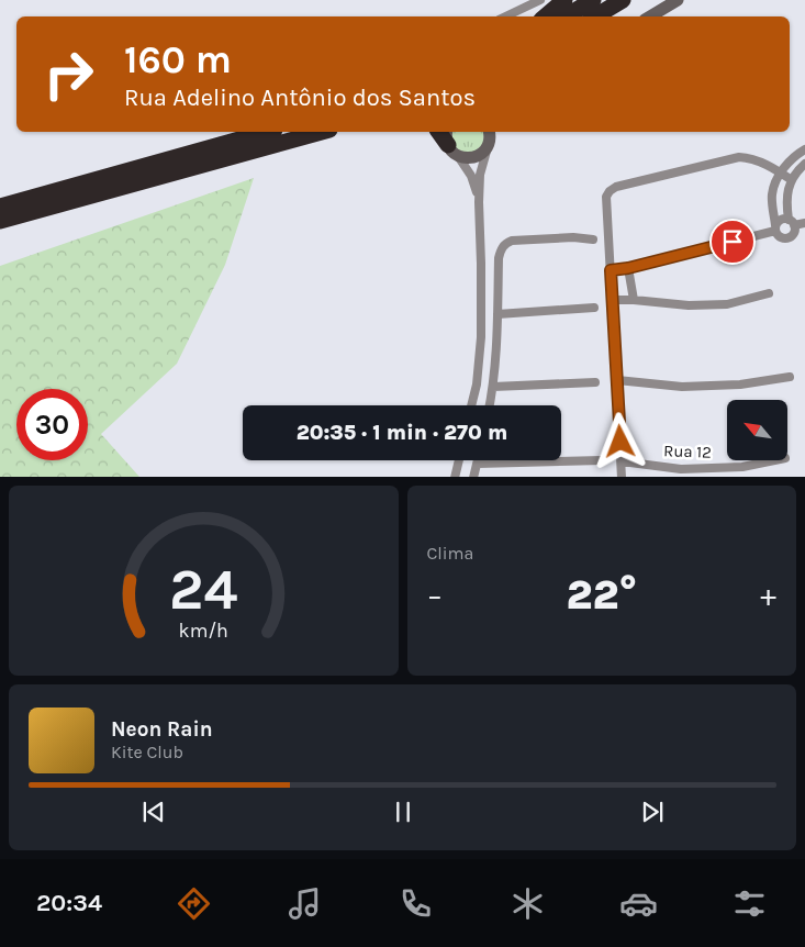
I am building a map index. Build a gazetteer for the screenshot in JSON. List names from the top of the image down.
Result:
{
  "streets": {
    "street": ["Rua 12"]
  },
  "north": "top left",
  "page": {
    "turn": ["160 m", "Rua Adelino Antônio dos Santos"],
    "limit": "30",
    "trip": "20:35 · 1 min · 270 m",
    "tile": "Clima",
    "heat": ["−", "22°", "+"],
    "song": ["Neon Rain", "Kite Club"],
    "tabs": "20:34",
    "gauge": ["24", "km/h"]
  }
}
